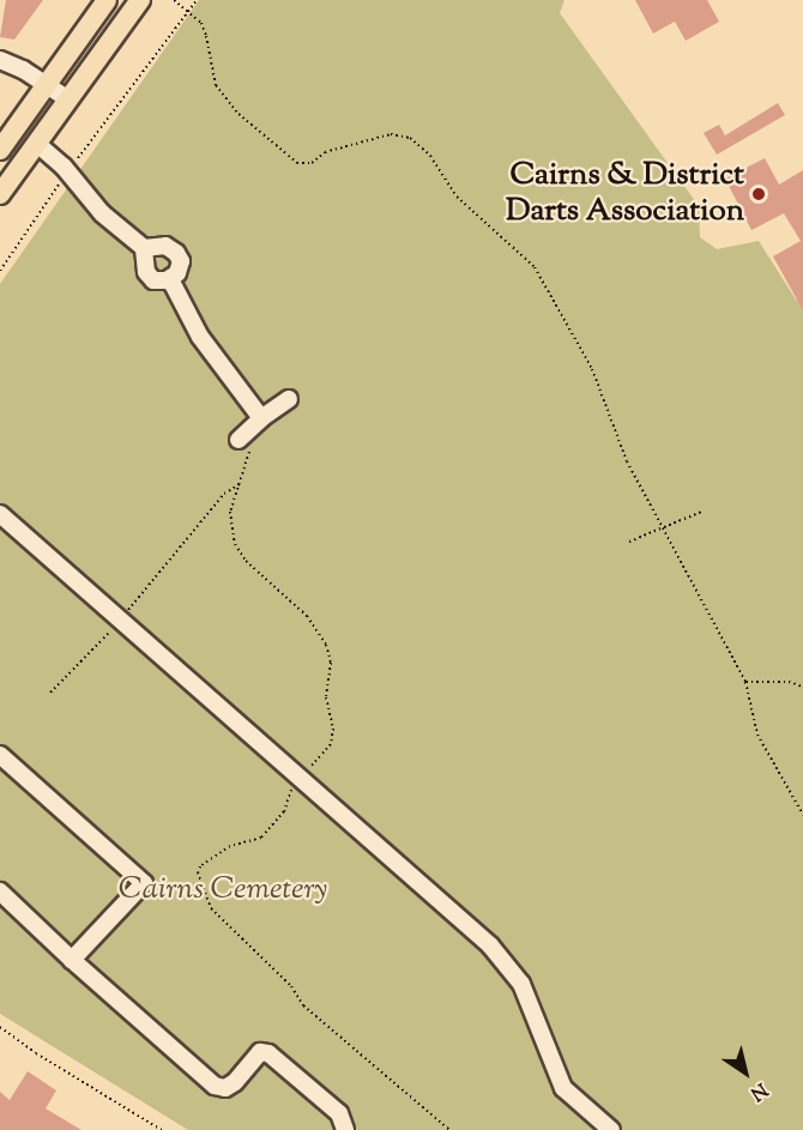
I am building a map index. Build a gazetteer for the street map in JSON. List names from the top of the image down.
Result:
{
  "parks": ["Cairns Cemetery"],
  "places": ["Cairns & District Darts Association"],
  "north": "bottom right"
}
